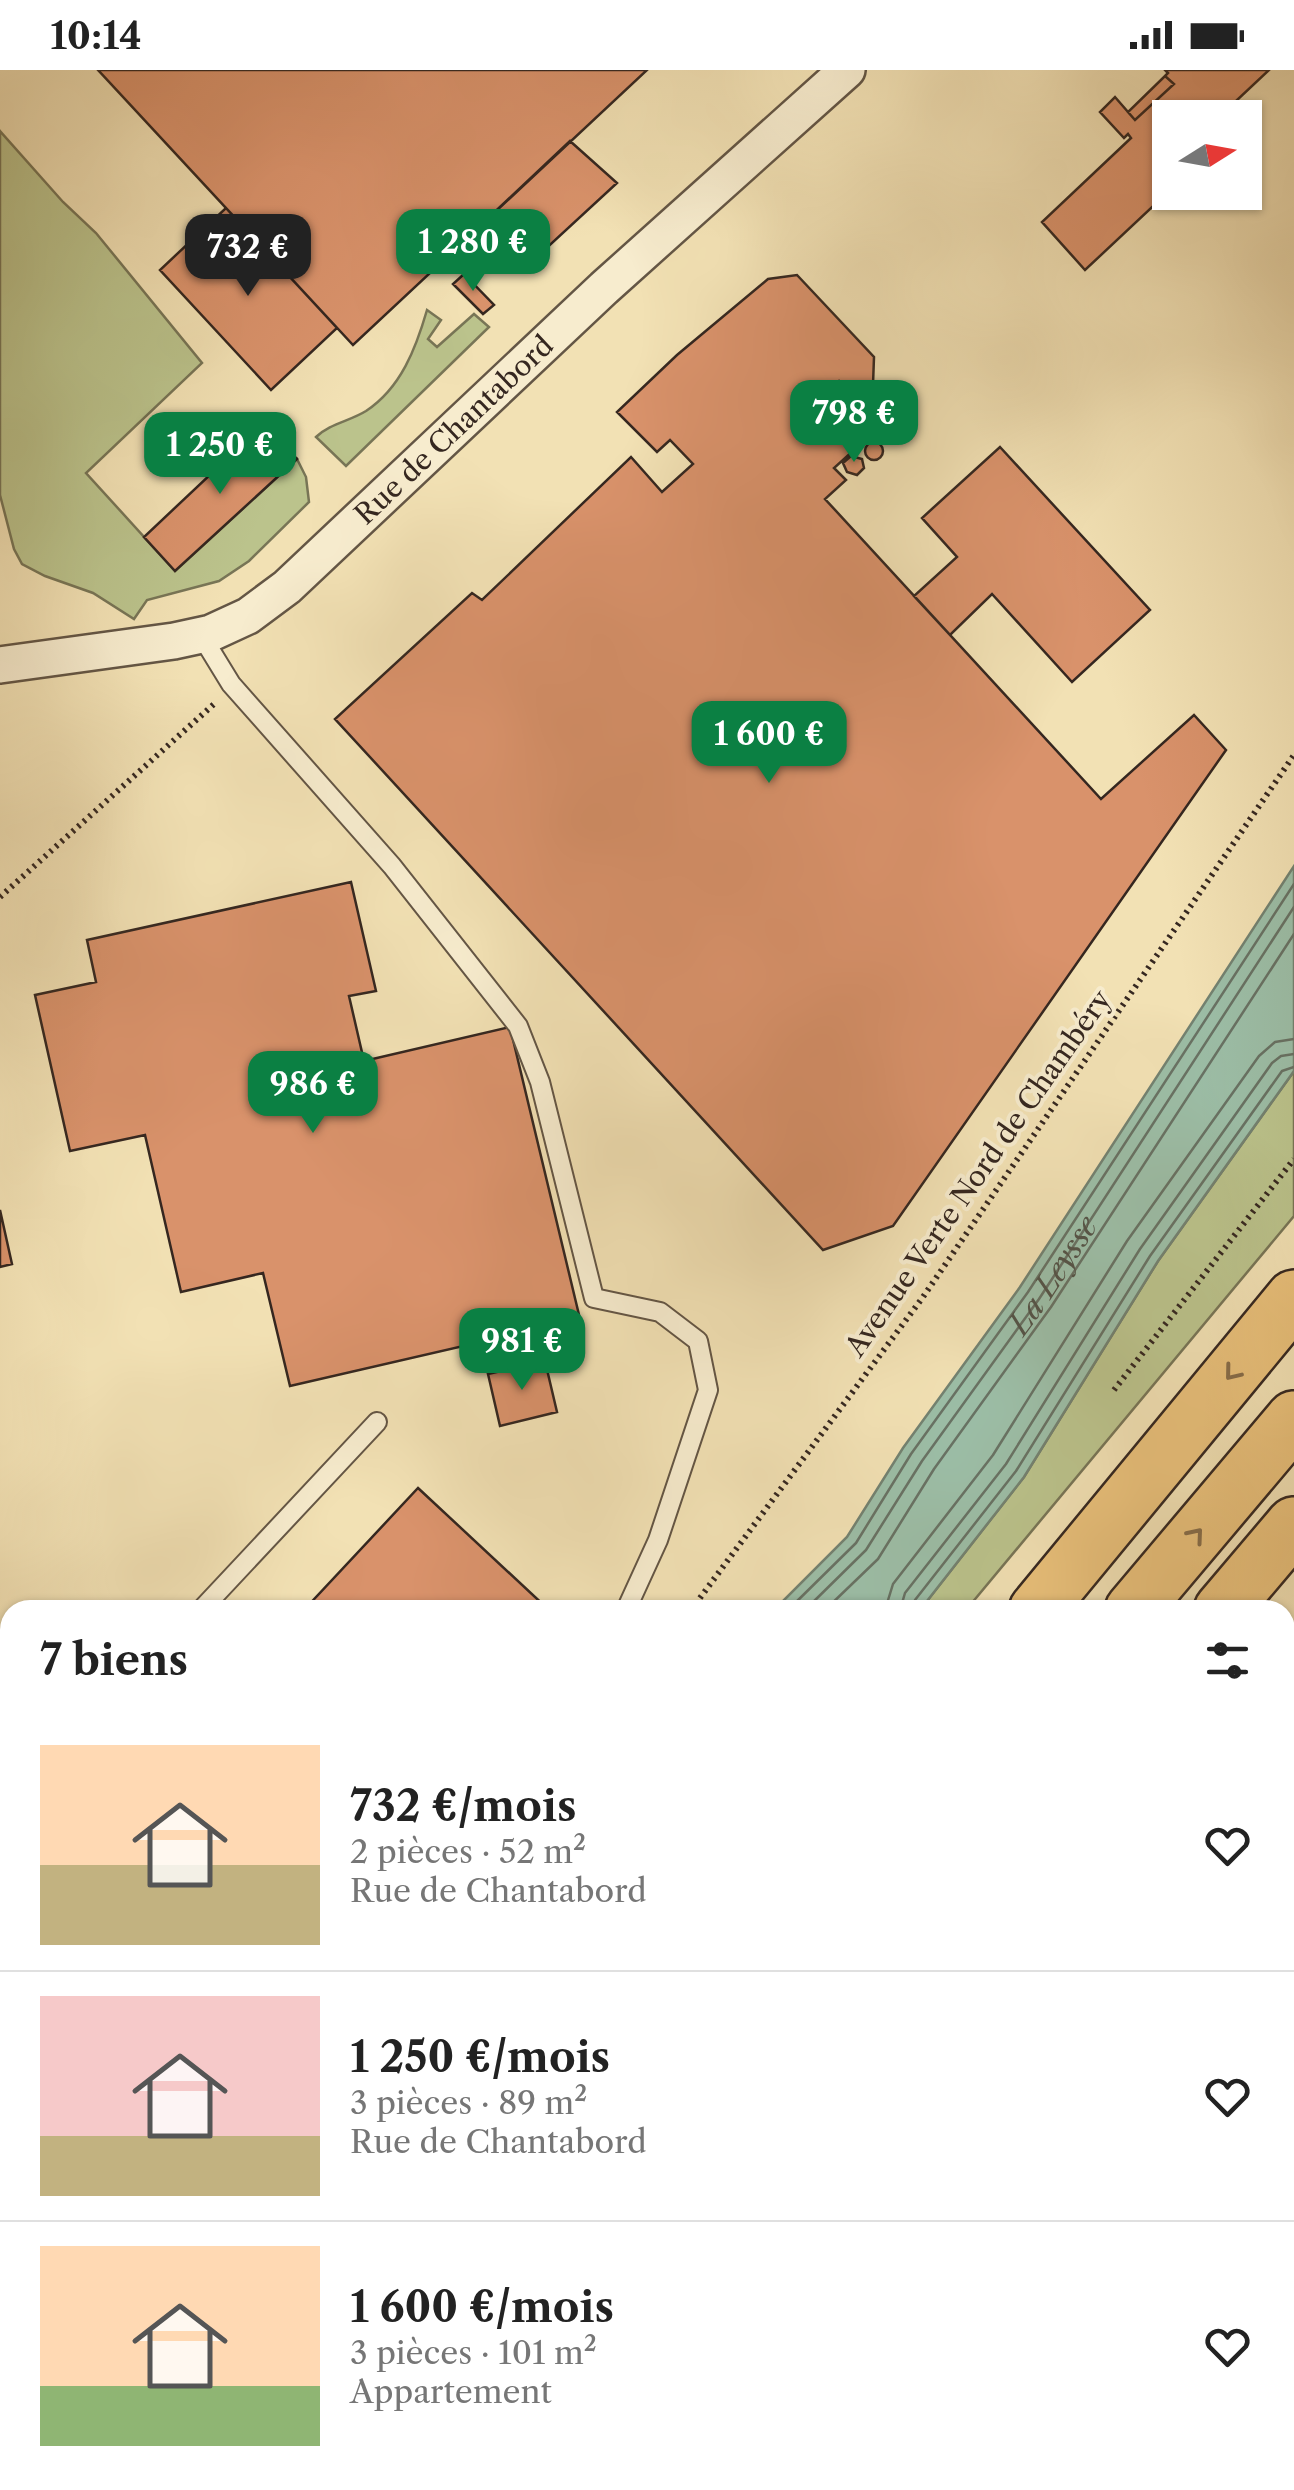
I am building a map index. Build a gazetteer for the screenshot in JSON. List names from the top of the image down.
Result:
{
  "streets": {
    "street": ["Rue de Chantabord"],
    "path": ["Avenue Verte Nord de Chambéry"]
  },
  "water": ["La Leysse"],
  "north": "right",
  "page": {
    "status": "10:14",
    "price": [
      "1 280 €",
      "732 €",
      "798 €",
      "1 250 €",
      "1 600 €",
      "986 €",
      "981 €"
    ],
    "heading": "7 biens",
    "list": [
      {
        "name": "732 €/mois",
        "note": "2 pièces · 52 m² · Rue de Chantabord"
      },
      {
        "name": "1 250 €/mois",
        "note": "3 pièces · 89 m² · Rue de Chantabord"
      },
      {
        "name": "1 600 €/mois",
        "note": "3 pièces · 101 m² · Appartement"
      }
    ]
  }
}
